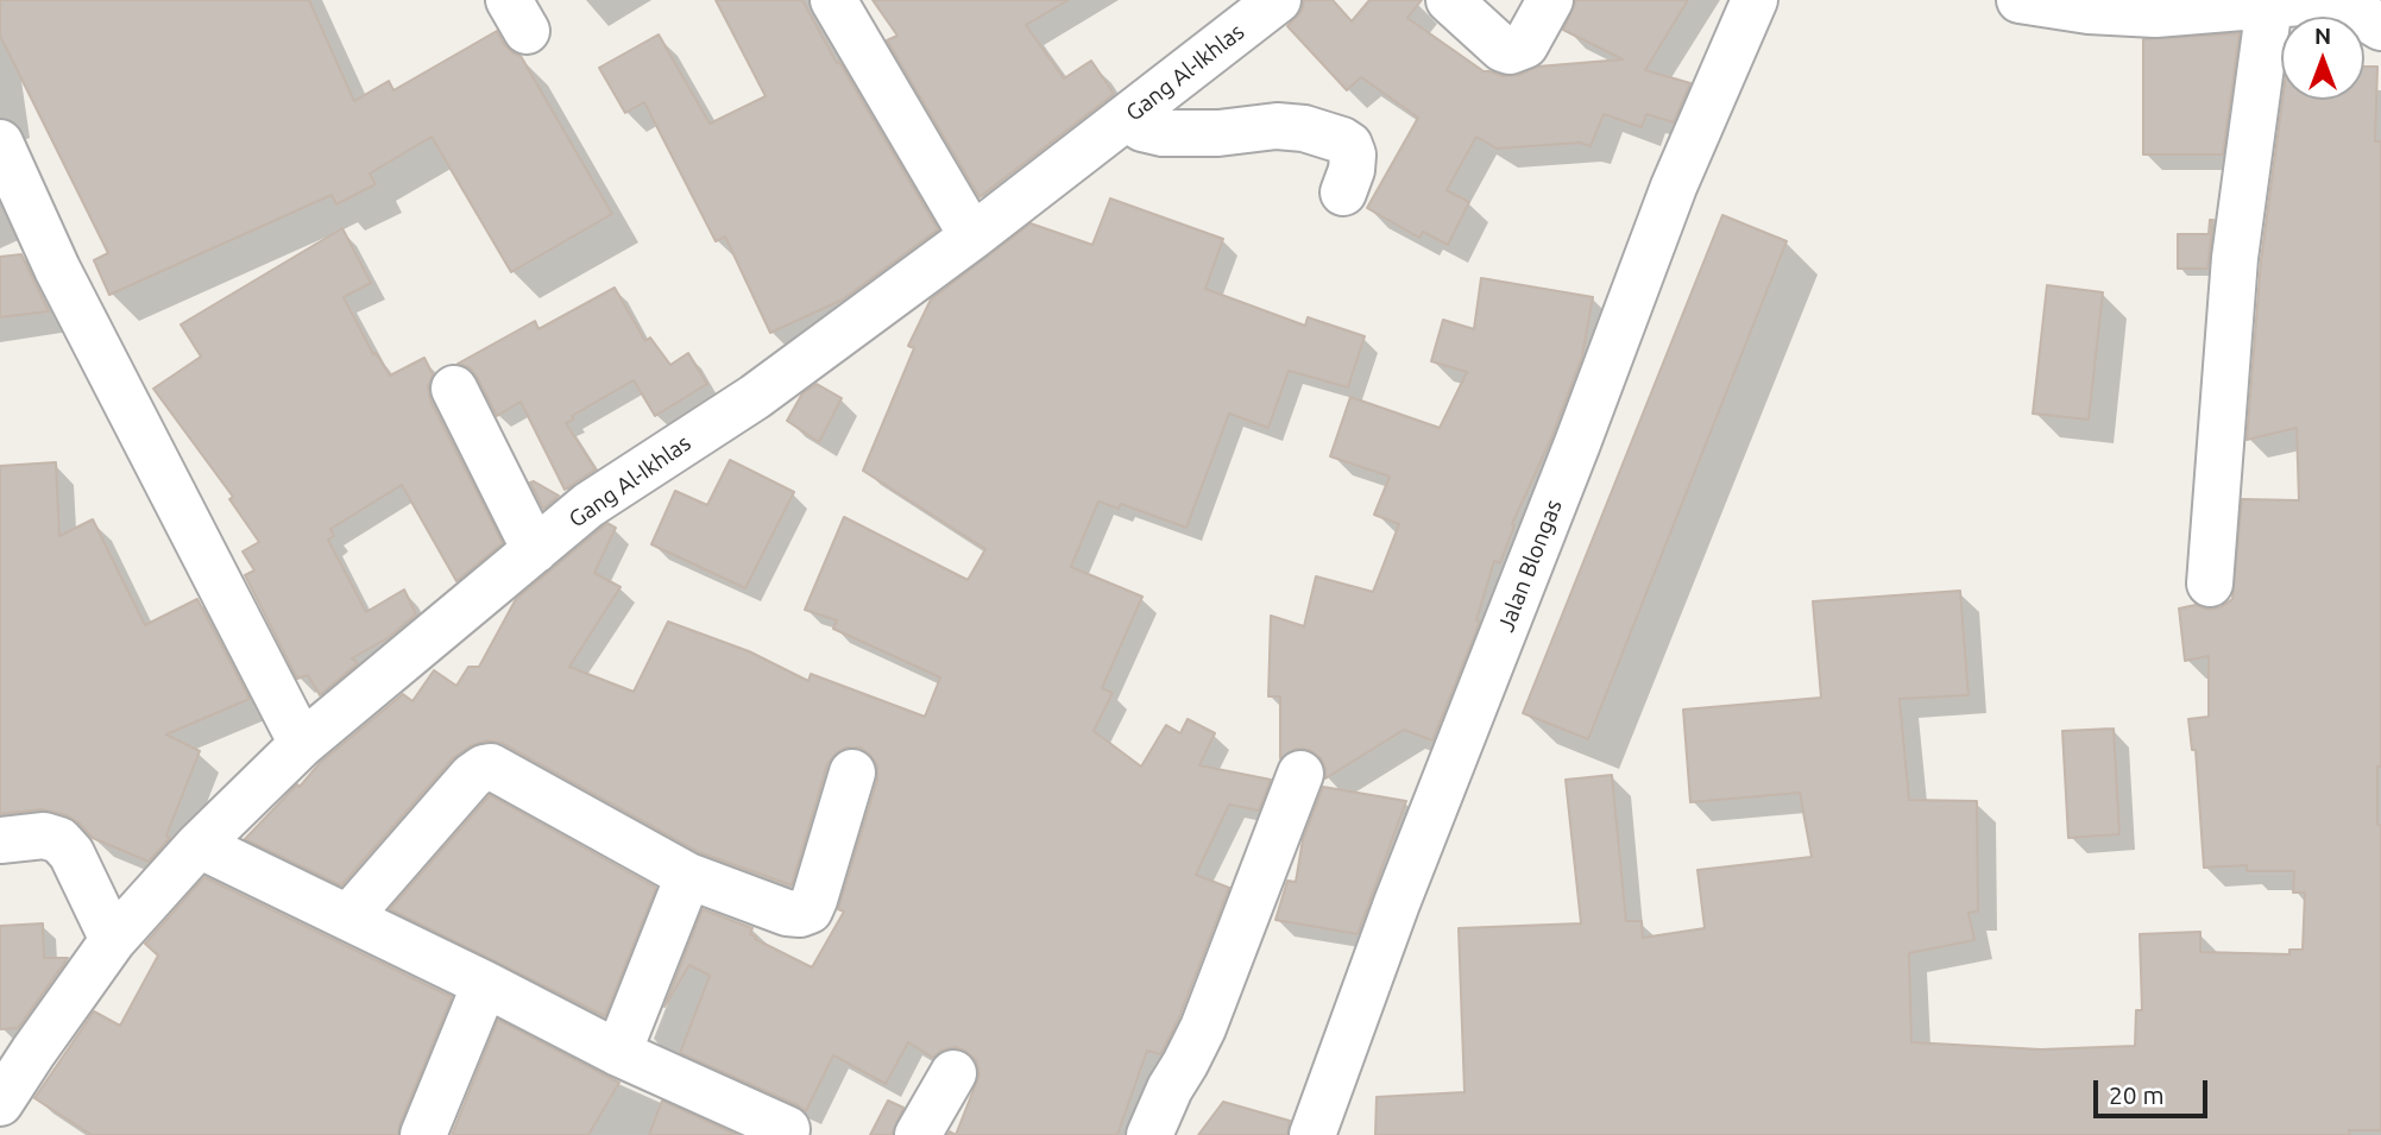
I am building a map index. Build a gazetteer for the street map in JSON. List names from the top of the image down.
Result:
{
  "streets": {
    "street": ["Gang Al-Ikhlas", "Jalan Blongas"]
  },
  "scale_bar": "20 m",
  "north": "top"
}
